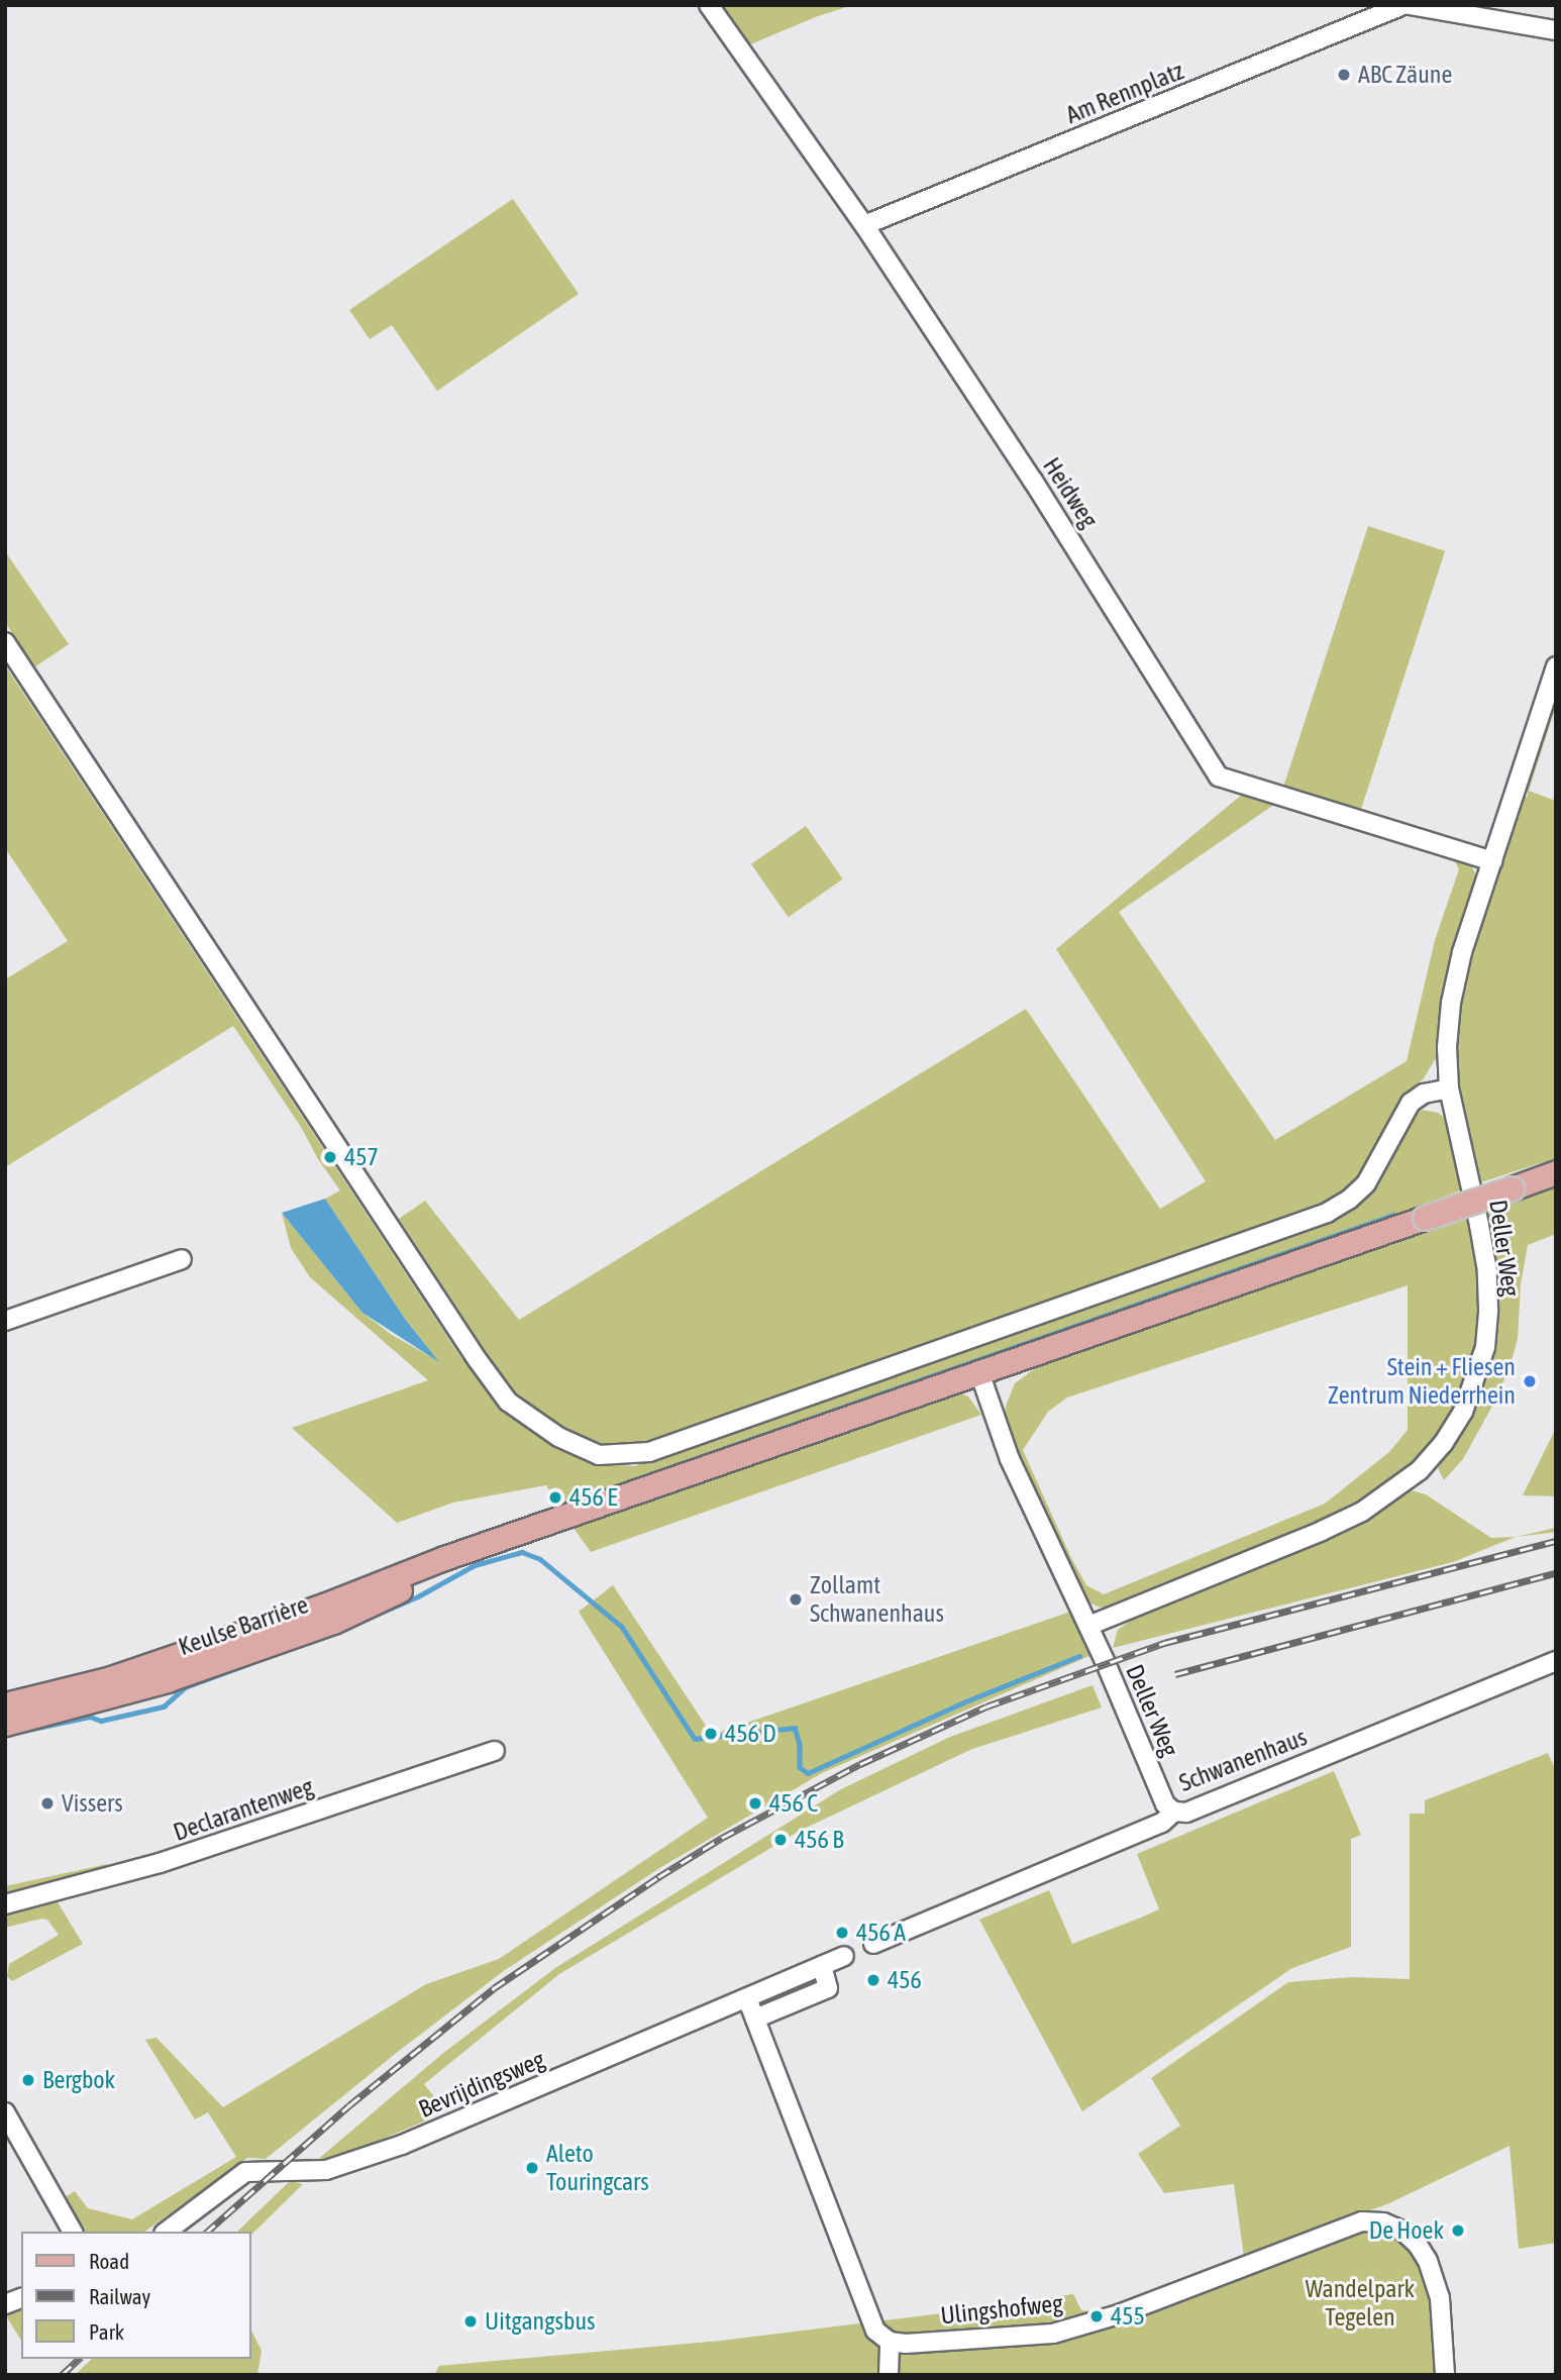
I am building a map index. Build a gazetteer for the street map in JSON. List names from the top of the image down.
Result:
{
  "streets": {
    "main road": ["Keulse Barrière"],
    "street": [
      "Am Rennplatz",
      "Heidweg",
      "Deller Weg",
      "Schwanenhaus",
      "Declarantenweg",
      "Bevrijdingsweg",
      "Ulingshofweg"
    ]
  },
  "crossings": [
    ["Am Rennplatz", "Heidweg"],
    ["Heidweg", "Deller Weg"],
    ["Deller Weg", "Keulse Barrière"],
    ["Deller Weg", "Schwanenhaus"]
  ],
  "parks": ["Wandelpark Tegelen"],
  "places": [
    "ABC Zäune",
    "457",
    "Stein + Fliesen Zentrum Niederrhein",
    "456 E",
    "Zollamt Schwanenhaus",
    "456 D",
    "Vissers",
    "456 C",
    "456 B",
    "456 A",
    "456",
    "Bergbok",
    "Aleto Touringcars",
    "De Hoek",
    "455",
    "Uitgangsbus"
  ],
  "legend": ["Road", "Railway", "Park"]
}
